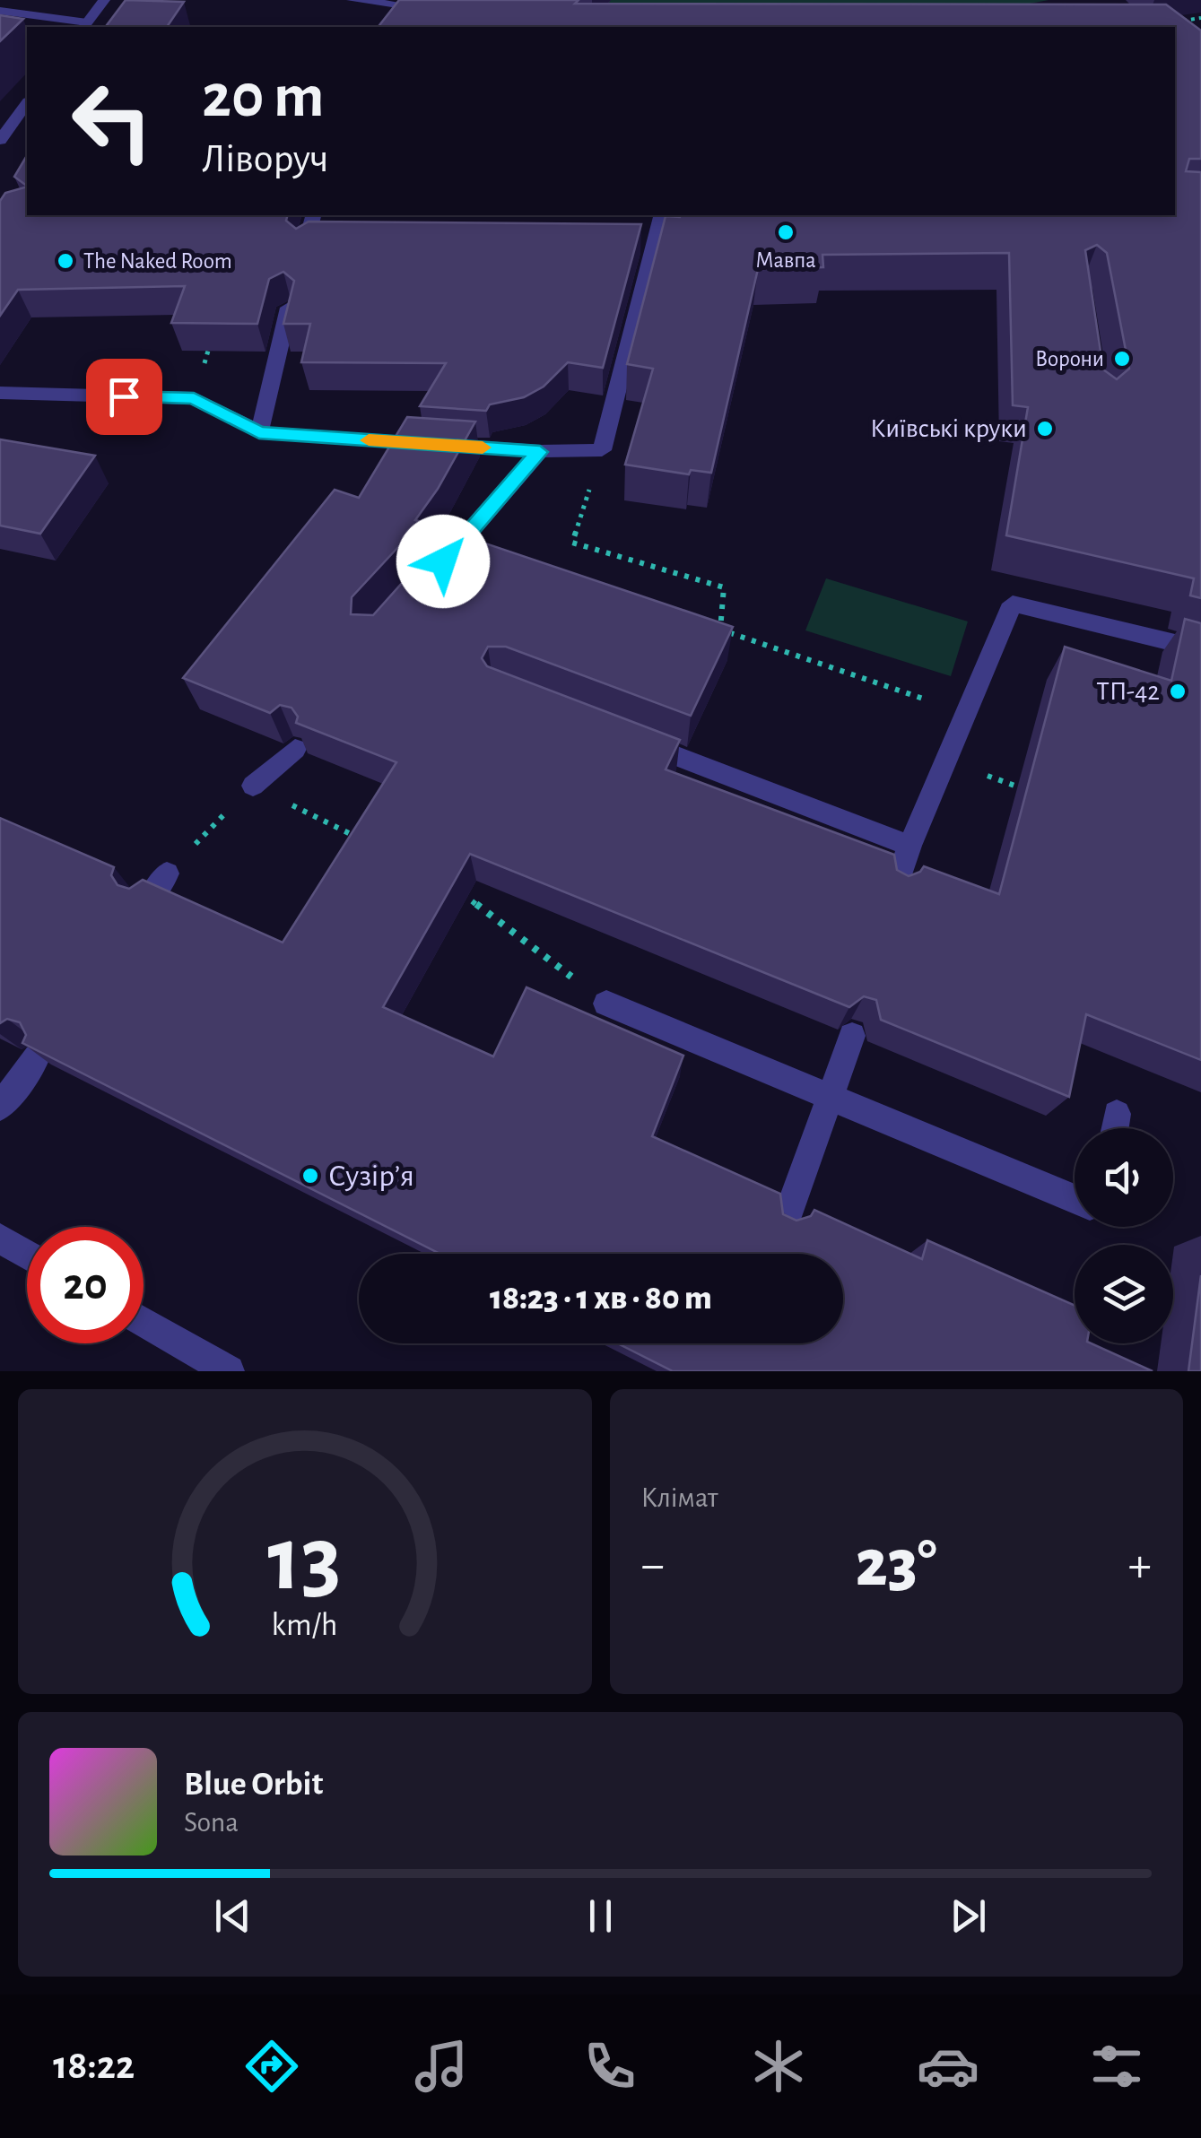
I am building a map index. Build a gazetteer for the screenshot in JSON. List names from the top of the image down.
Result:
{
  "places": [
    "Мавпа",
    "The Naked Room",
    "Ворони",
    "Київські круки",
    "ТП-42",
    "Сузірʼя"
  ],
  "page": {
    "turn": ["20 m", "Ліворуч"],
    "limit": "20",
    "trip": "18:23 · 1 хв · 80 m",
    "tile": "Клімат",
    "heat": ["−", "23°", "+"],
    "song": ["Blue Orbit", "Sona"],
    "tabs": "18:22",
    "gauge": ["13", "km/h"]
  }
}
